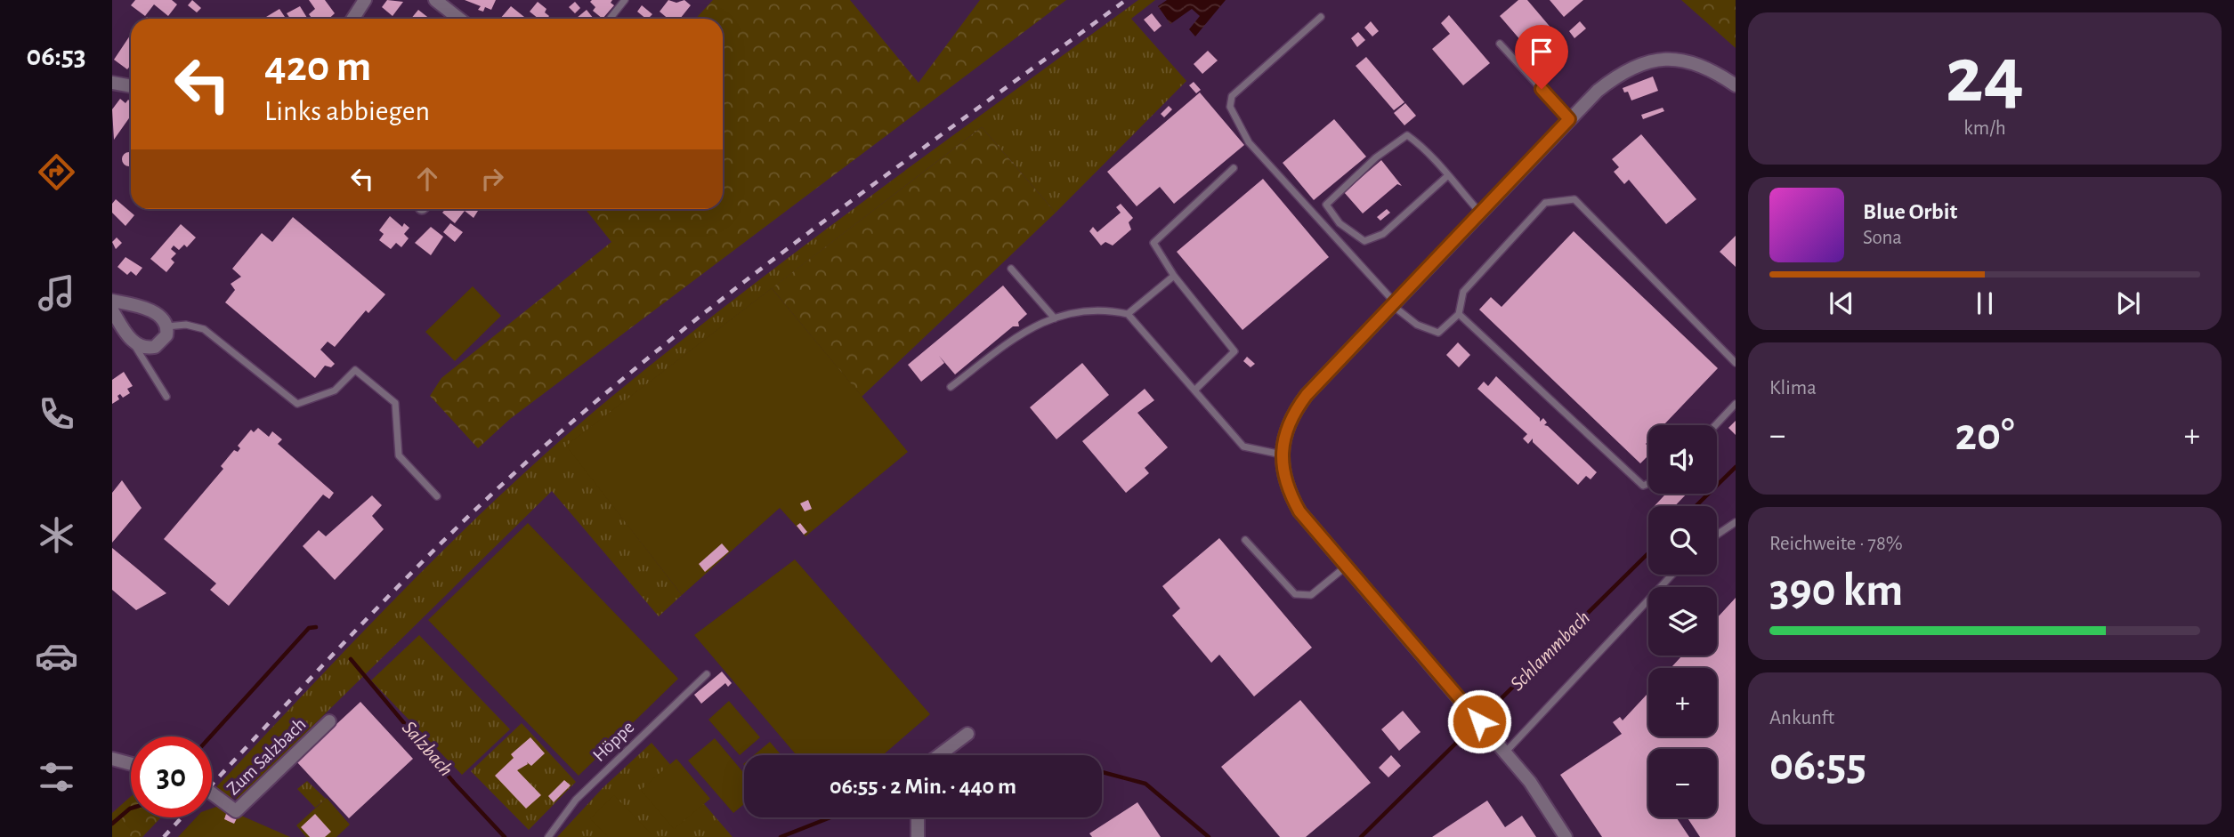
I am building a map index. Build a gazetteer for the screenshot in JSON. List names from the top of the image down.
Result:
{
  "streets": {
    "street": ["Zum Salzbach"],
    "lane": ["Höppe"]
  },
  "water": ["Schlammbach", "Salzbach"],
  "page": {
    "tabs": "06:53",
    "tile": [
      ["24", "km/h"],
      "Klima",
      ["Reichweite · 78%", "390 km"],
      ["Ankunft", "06:55"]
    ],
    "turn": ["420 m", "Links abbiegen"],
    "song": ["Blue Orbit", "Sona"],
    "heat": ["−", "20°", "+"],
    "map_buttons": ["+", "−"],
    "limit": "30",
    "trip": "06:55 · 2 Min. · 440 m"
  }
}
